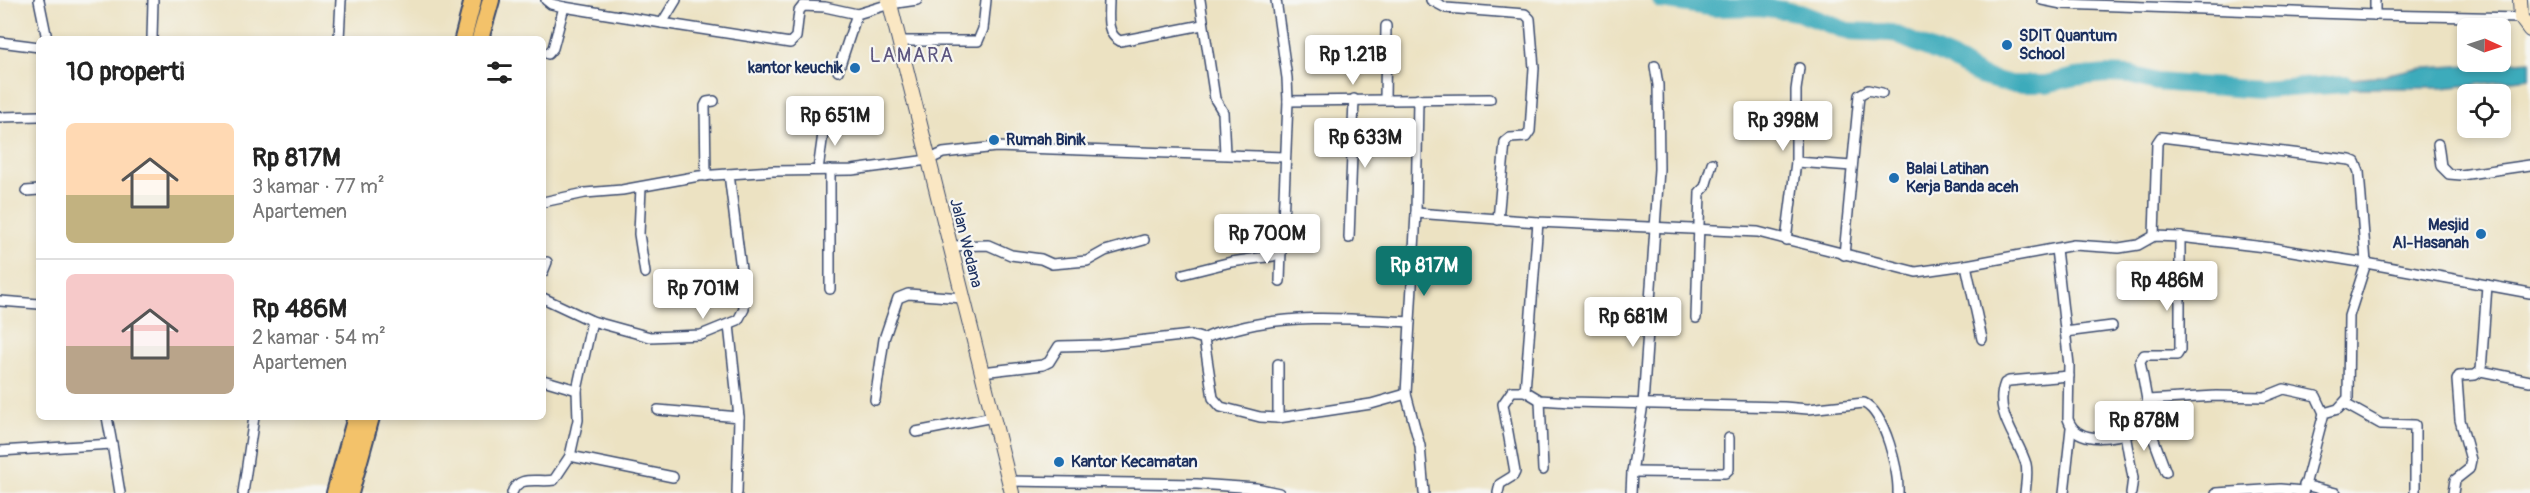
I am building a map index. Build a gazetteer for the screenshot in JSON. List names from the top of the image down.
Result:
{
  "streets": {
    "street": ["Jalan Wedana"]
  },
  "districts": ["LAMARA"],
  "places": [
    "SDIT Quantum School",
    "kantor keuchik",
    "Rumah Binik",
    "Balai Latihan Kerja Banda aceh",
    "Mesjid Al-Hasanah",
    "Kantor Kecamatan"
  ],
  "north": "right",
  "page": {
    "price": [
      "Rp 1.21B",
      "Rp 651M",
      "Rp 398M",
      "Rp 633M",
      "Rp 700M",
      "Rp 817M",
      "Rp 486M",
      "Rp 701M",
      "Rp 681M",
      "Rp 878M"
    ],
    "heading": "10 properti",
    "list": [
      {
        "name": "Rp 817M",
        "note": "3 kamar · 77 m² · Apartemen"
      },
      {
        "name": "Rp 486M",
        "note": "2 kamar · 54 m² · Apartemen"
      }
    ]
  }
}
